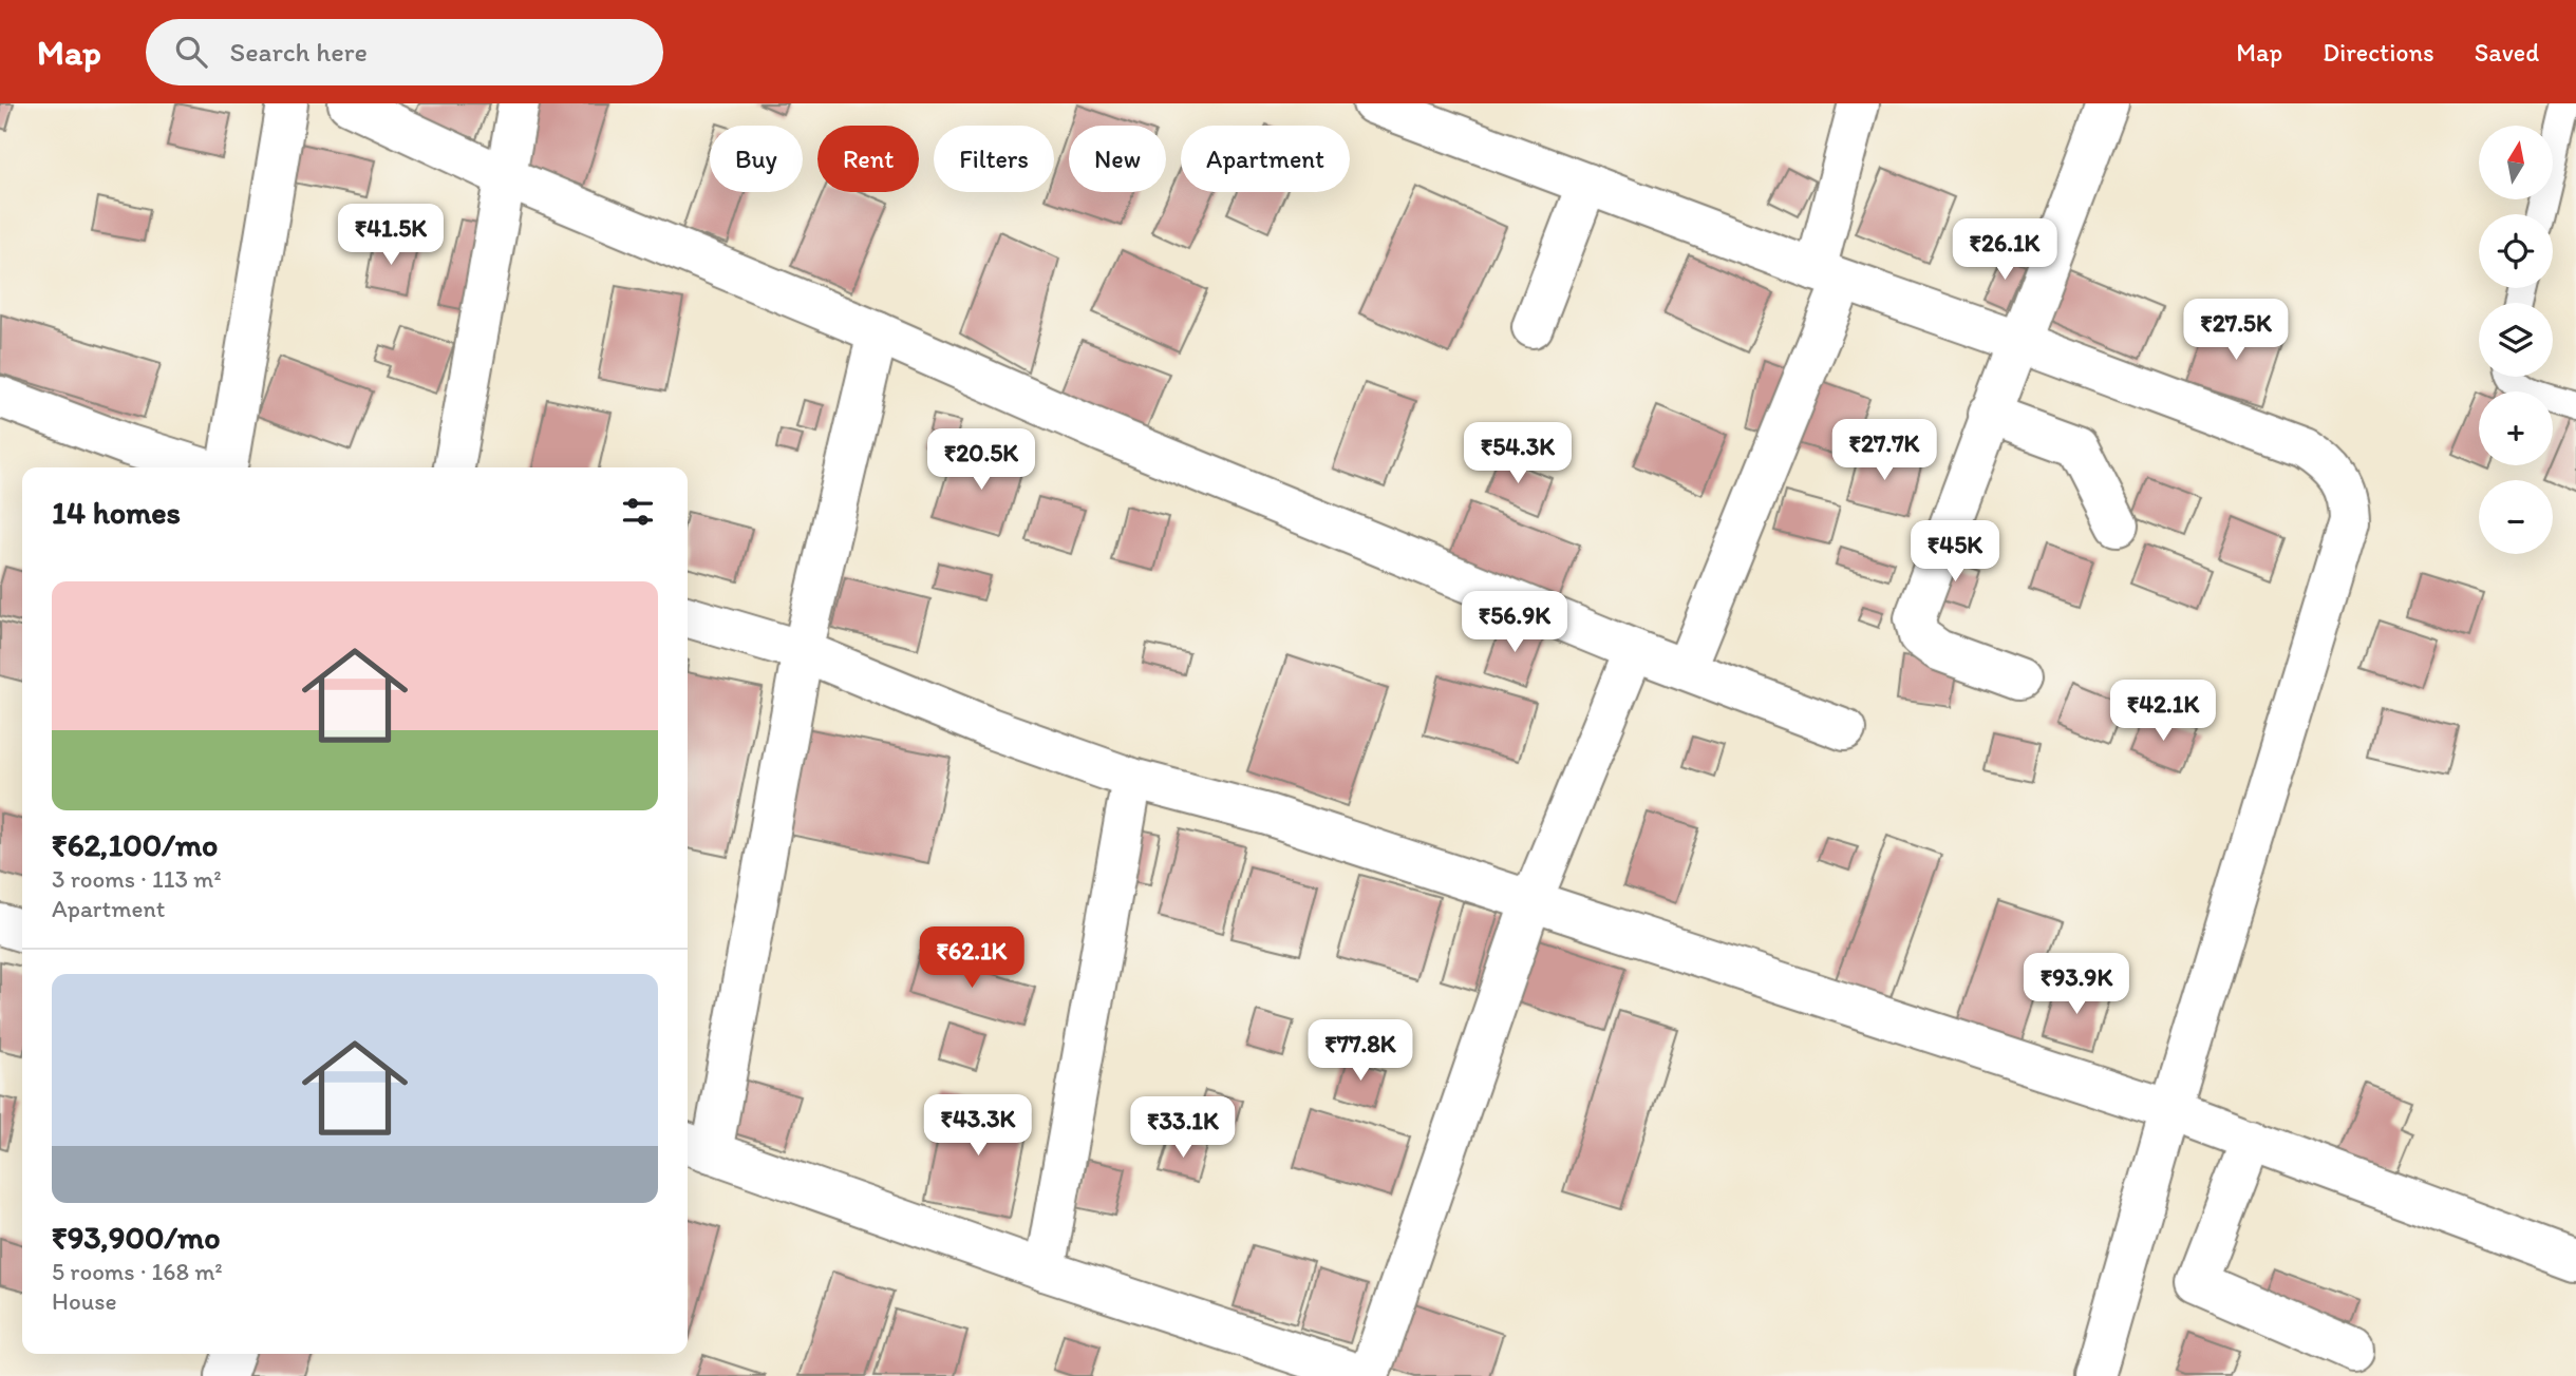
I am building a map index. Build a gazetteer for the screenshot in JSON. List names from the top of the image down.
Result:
{
  "north": "top",
  "page": {
    "header": "Map",
    "search": "Search here",
    "nav": ["Map", "Directions", "Saved"],
    "map_buttons": ["+", "−"],
    "chip": [
      "Buy",
      "Rent",
      "Filters",
      "New",
      "Apartment"
    ],
    "price": [
      "₹41.5K",
      "₹26.1K",
      "₹27.5K",
      "₹27.7K",
      "₹54.3K",
      "₹20.5K",
      "₹45K",
      "₹56.9K",
      "₹42.1K",
      "₹62.1K",
      "₹93.9K",
      "₹77.8K",
      "₹43.3K",
      "₹33.1K"
    ],
    "heading": "14 homes",
    "list": [
      {
        "name": "₹62,100/mo",
        "note": "3 rooms · 113 m² · Apartment"
      },
      {
        "name": "₹93,900/mo",
        "note": "5 rooms · 168 m² · House"
      }
    ]
  }
}
